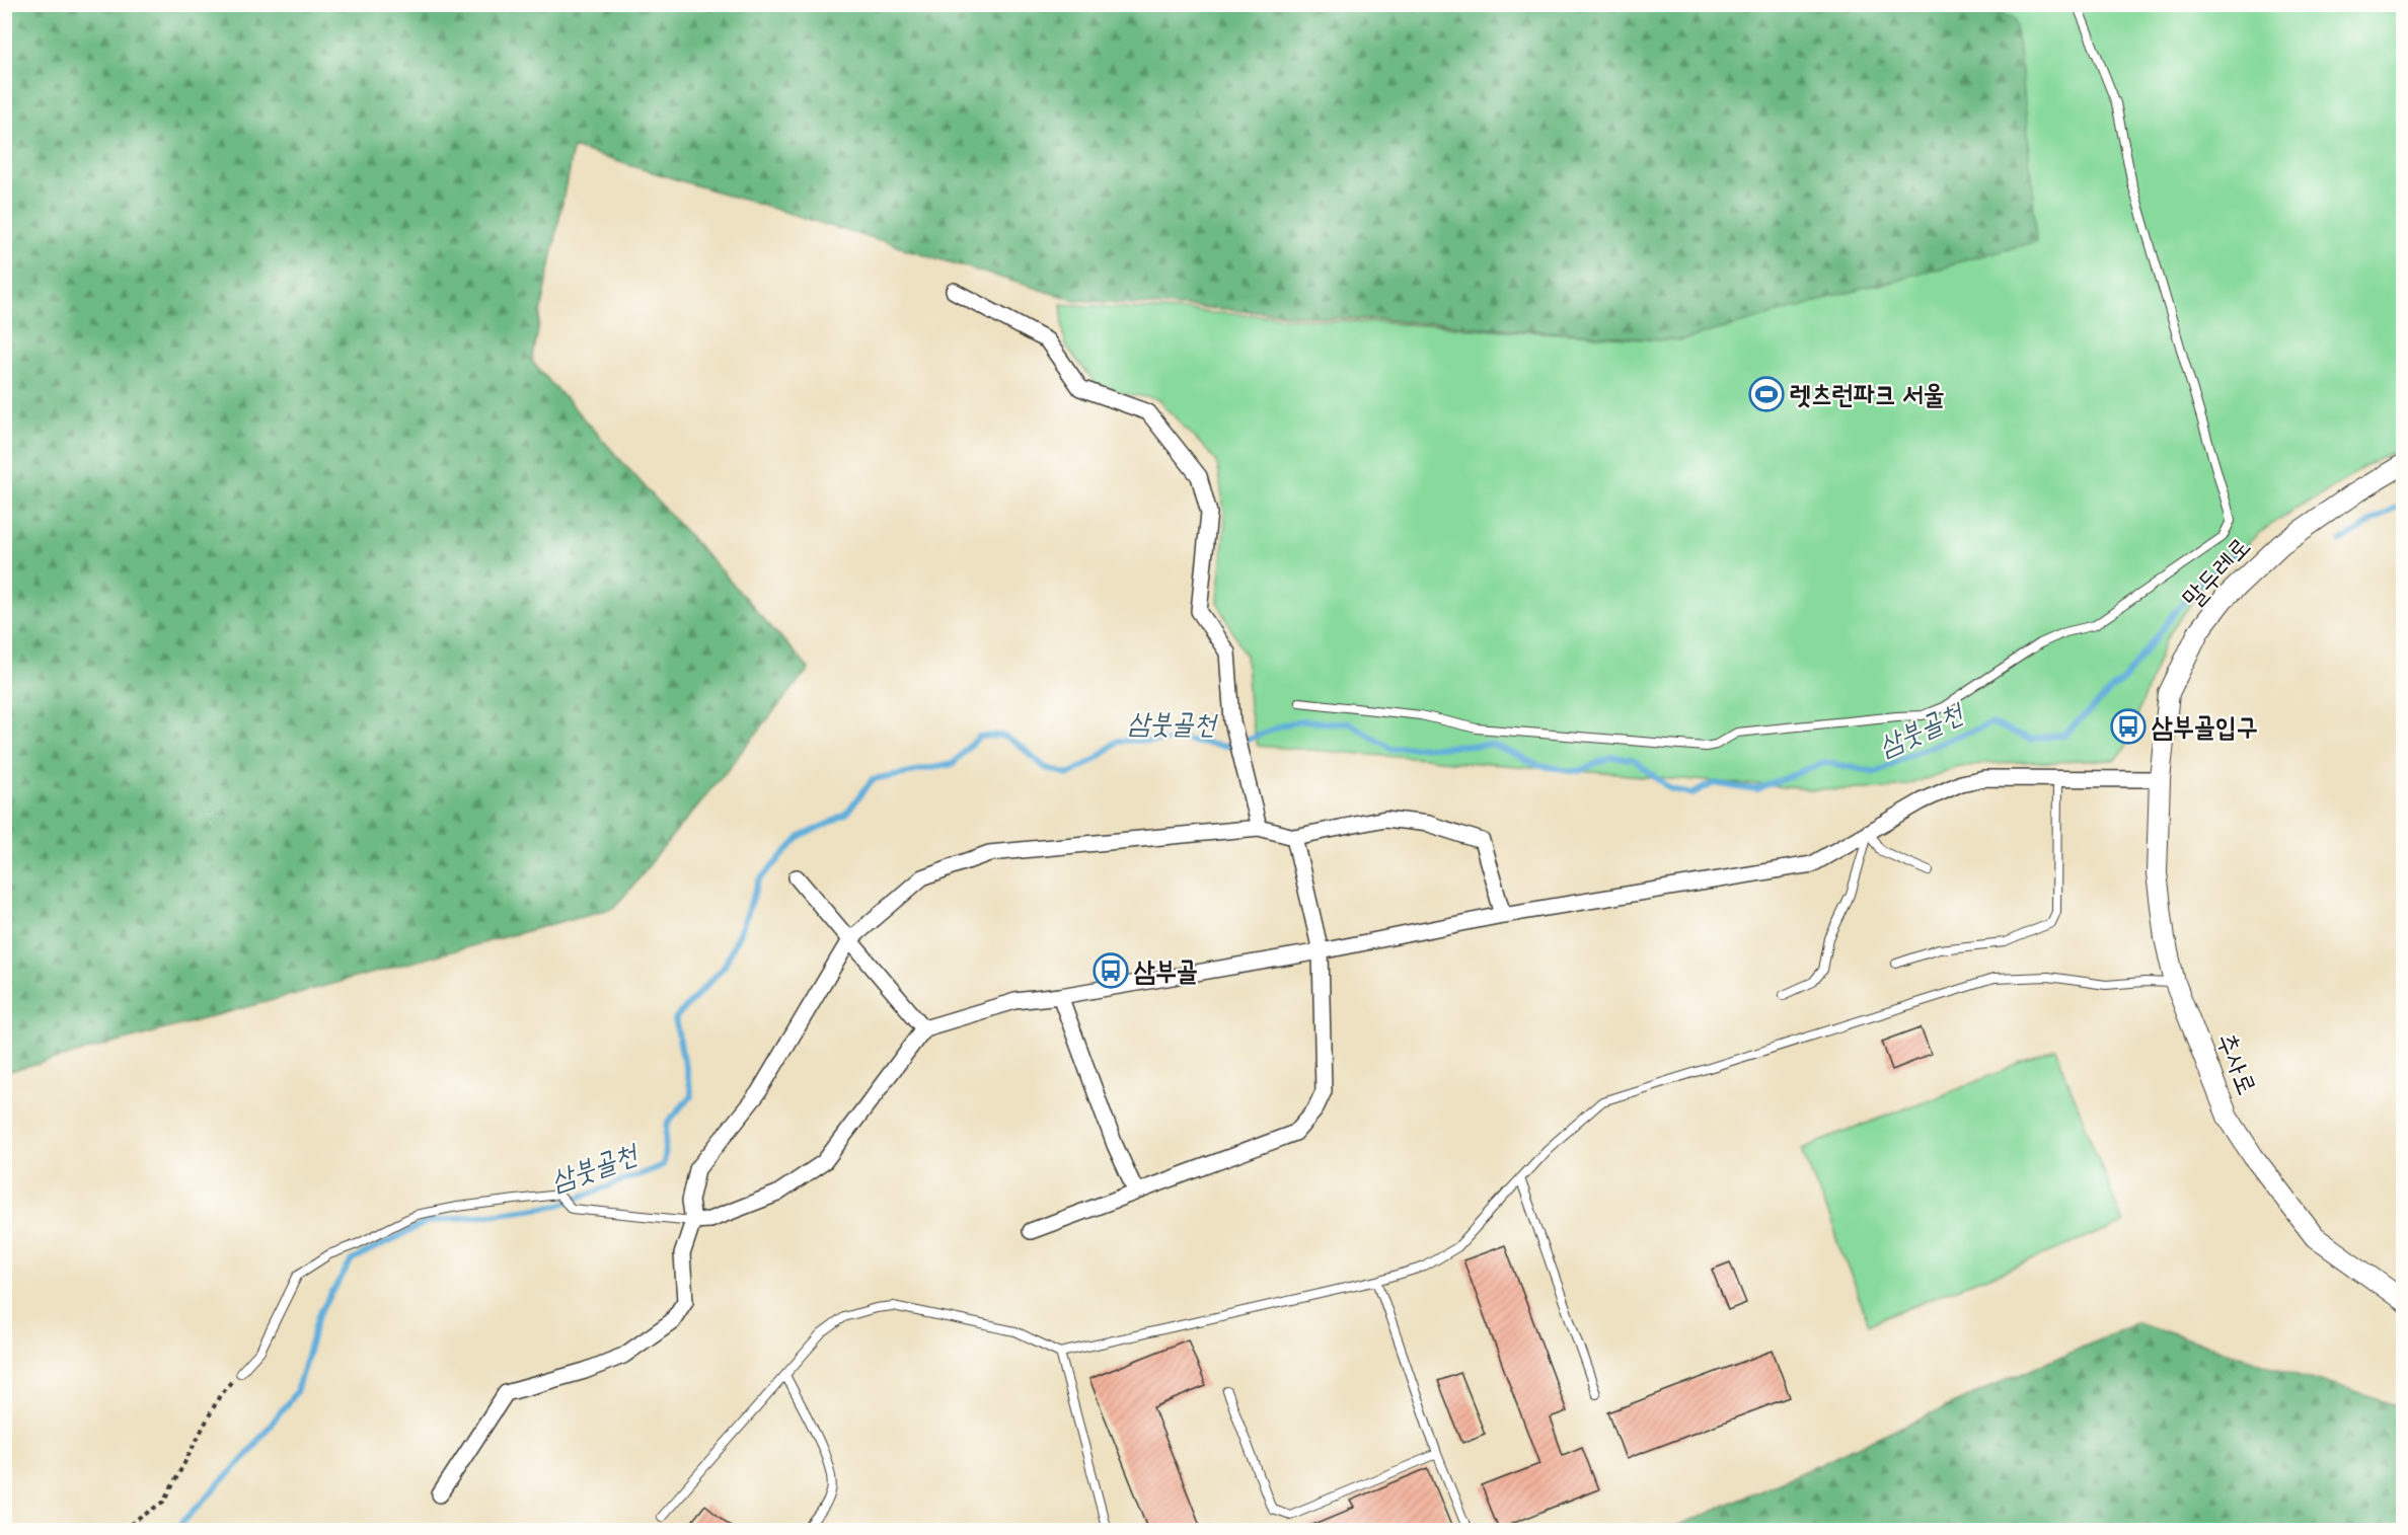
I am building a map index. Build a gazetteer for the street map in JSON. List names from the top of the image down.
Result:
{
  "streets": {
    "street": ["말두레로", "추사로"]
  },
  "crossings": [
    ["말두레로", "추사로"]
  ],
  "water": ["삼붓골천"],
  "places": {
    "sports": ["렛츠런파크 서울"],
    "bus stop": ["삼부골입구", "삼부골"]
  }
}
